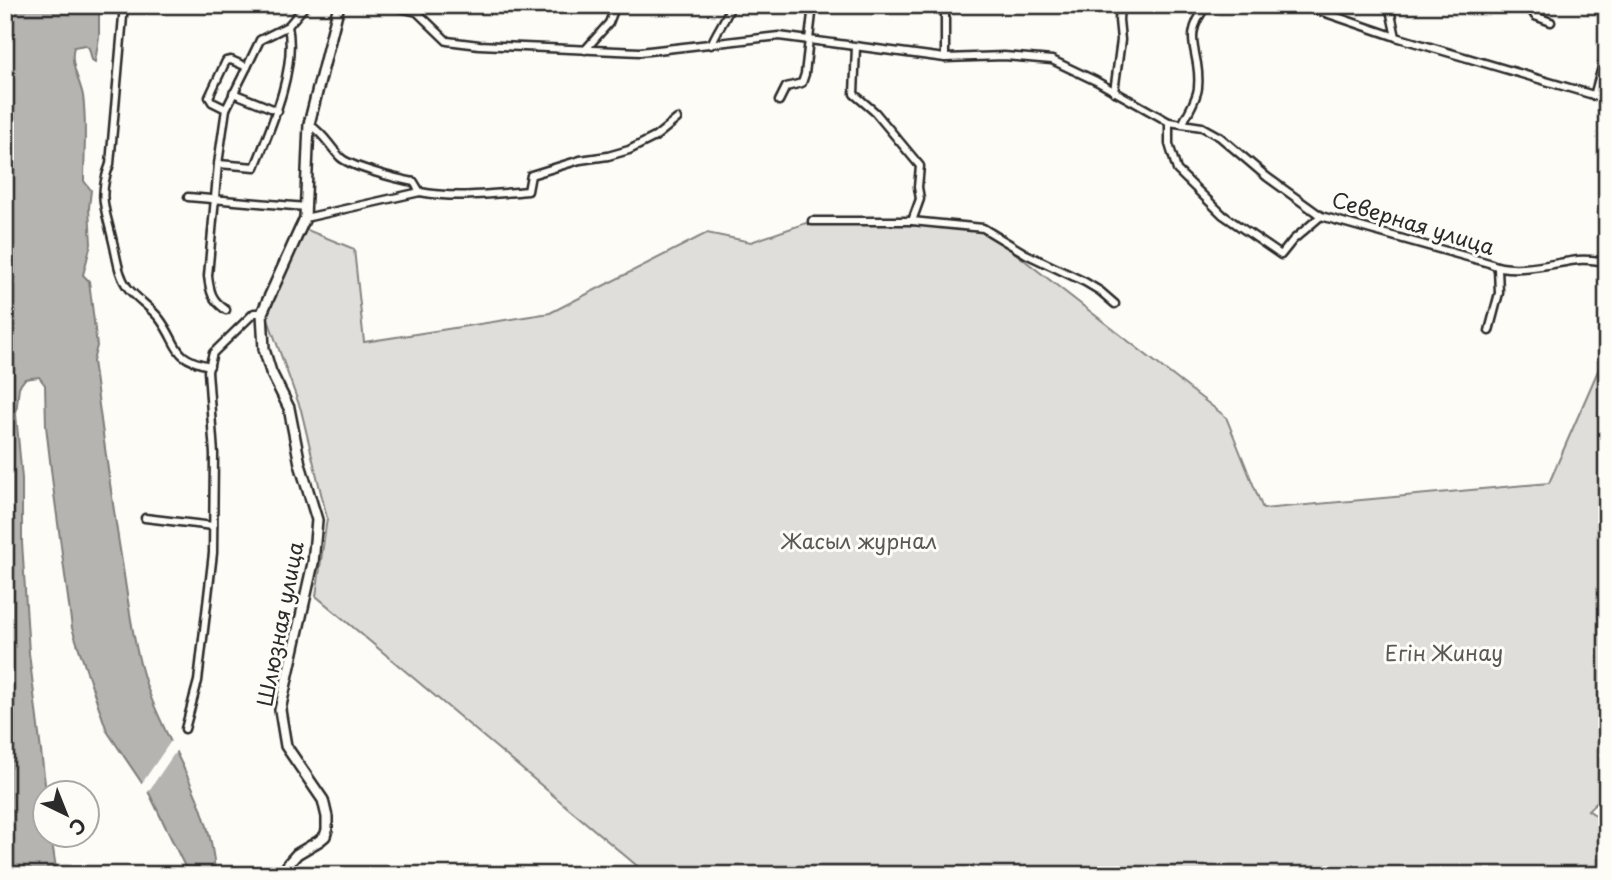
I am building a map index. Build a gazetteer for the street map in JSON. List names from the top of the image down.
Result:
{
  "streets": {
    "street": ["Северная улица", "Шлюзная улица"]
  },
  "parks": ["Жасыл журнал", "Егін Жинау"],
  "north": "bottom right"
}
